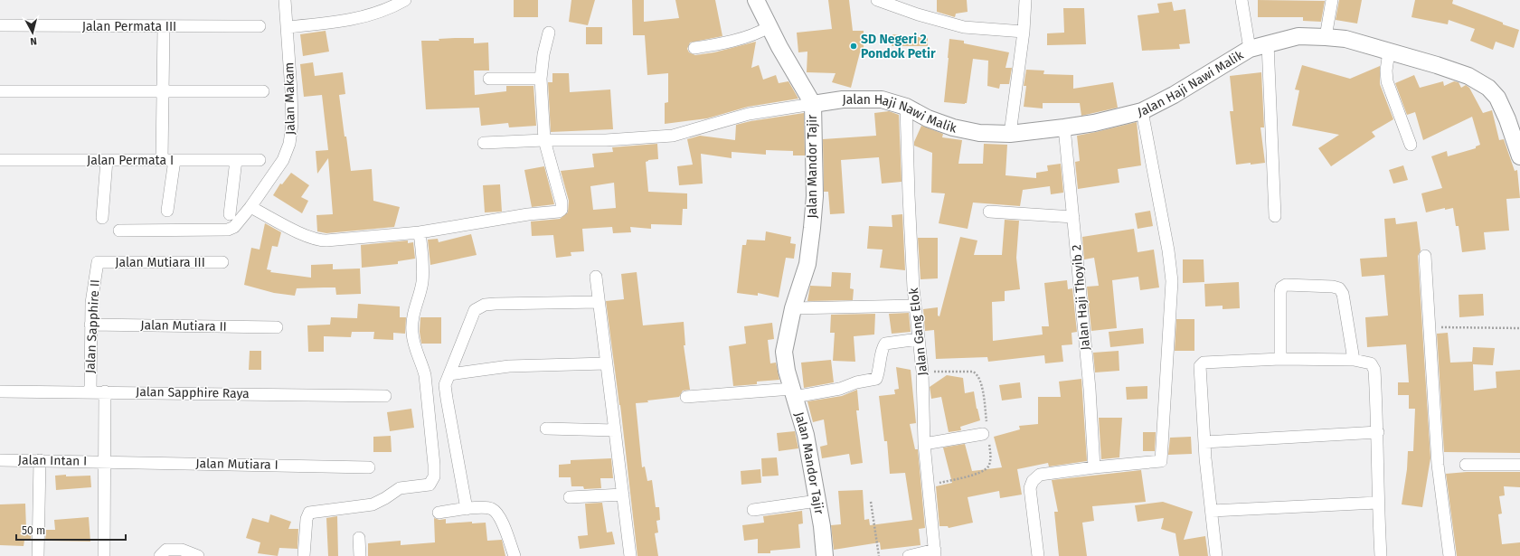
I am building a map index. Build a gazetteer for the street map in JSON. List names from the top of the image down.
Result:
{
  "streets": {
    "main road": ["Jalan Haji Nawi Malik", "Jalan Mandor Tajir"],
    "street": [
      "Jalan Permata III",
      "Jalan Makam",
      "Jalan Permata I",
      "Jalan Mutiara III",
      "Jalan Haji Thoyib 2",
      "Jalan Mutiara II",
      "Jalan Sapphire II",
      "Jalan Gang Elok",
      "Jalan Sapphire Raya",
      "Jalan Intan I",
      "Jalan Mutiara I"
    ]
  },
  "crossings": [
    ["Jalan Haji Nawi Malik", "Jalan Mandor Tajir"],
    ["Jalan Haji Nawi Malik", "Jalan Haji Thoyib 2"],
    ["Jalan Haji Nawi Malik", "Jalan Gang Elok"],
    ["Jalan Mutiara III", "Jalan Sapphire II"],
    ["Jalan Mutiara II", "Jalan Sapphire II"],
    ["Jalan Sapphire II", "Jalan Sapphire Raya"],
    ["Jalan Intan I", "Jalan Mutiara I"]
  ],
  "places": ["SD Negeri 2 Pondok Petir"],
  "scale_bar": "50 m",
  "north": "bottom"
}
